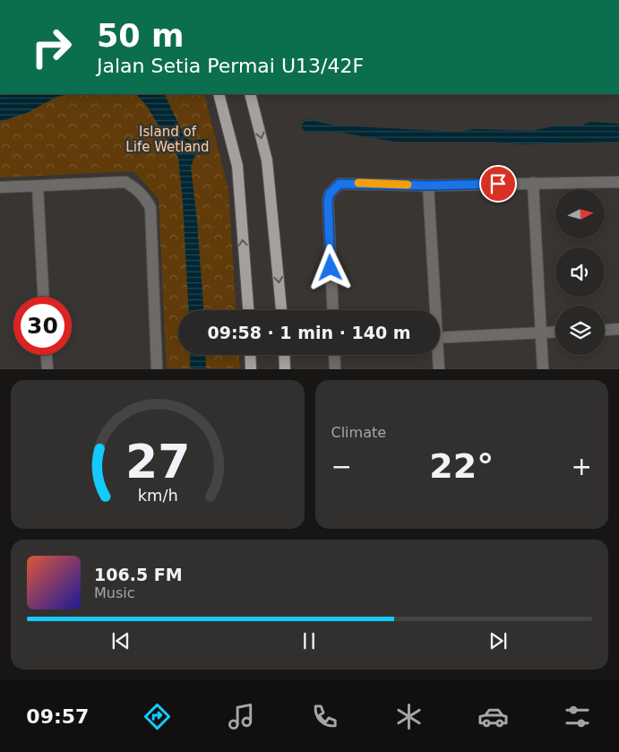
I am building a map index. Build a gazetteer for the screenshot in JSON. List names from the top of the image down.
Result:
{
  "parks": ["Island of Life Wetland"],
  "north": "right",
  "page": {
    "turn": ["50 m", "Jalan Setia Permai U13/42F"],
    "limit": "30",
    "trip": "09:58 · 1 min · 140 m",
    "tile": "Climate",
    "heat": ["−", "22°", "+"],
    "song": ["106.5 FM", "Music"],
    "tabs": "09:57",
    "gauge": ["27", "km/h"]
  }
}
